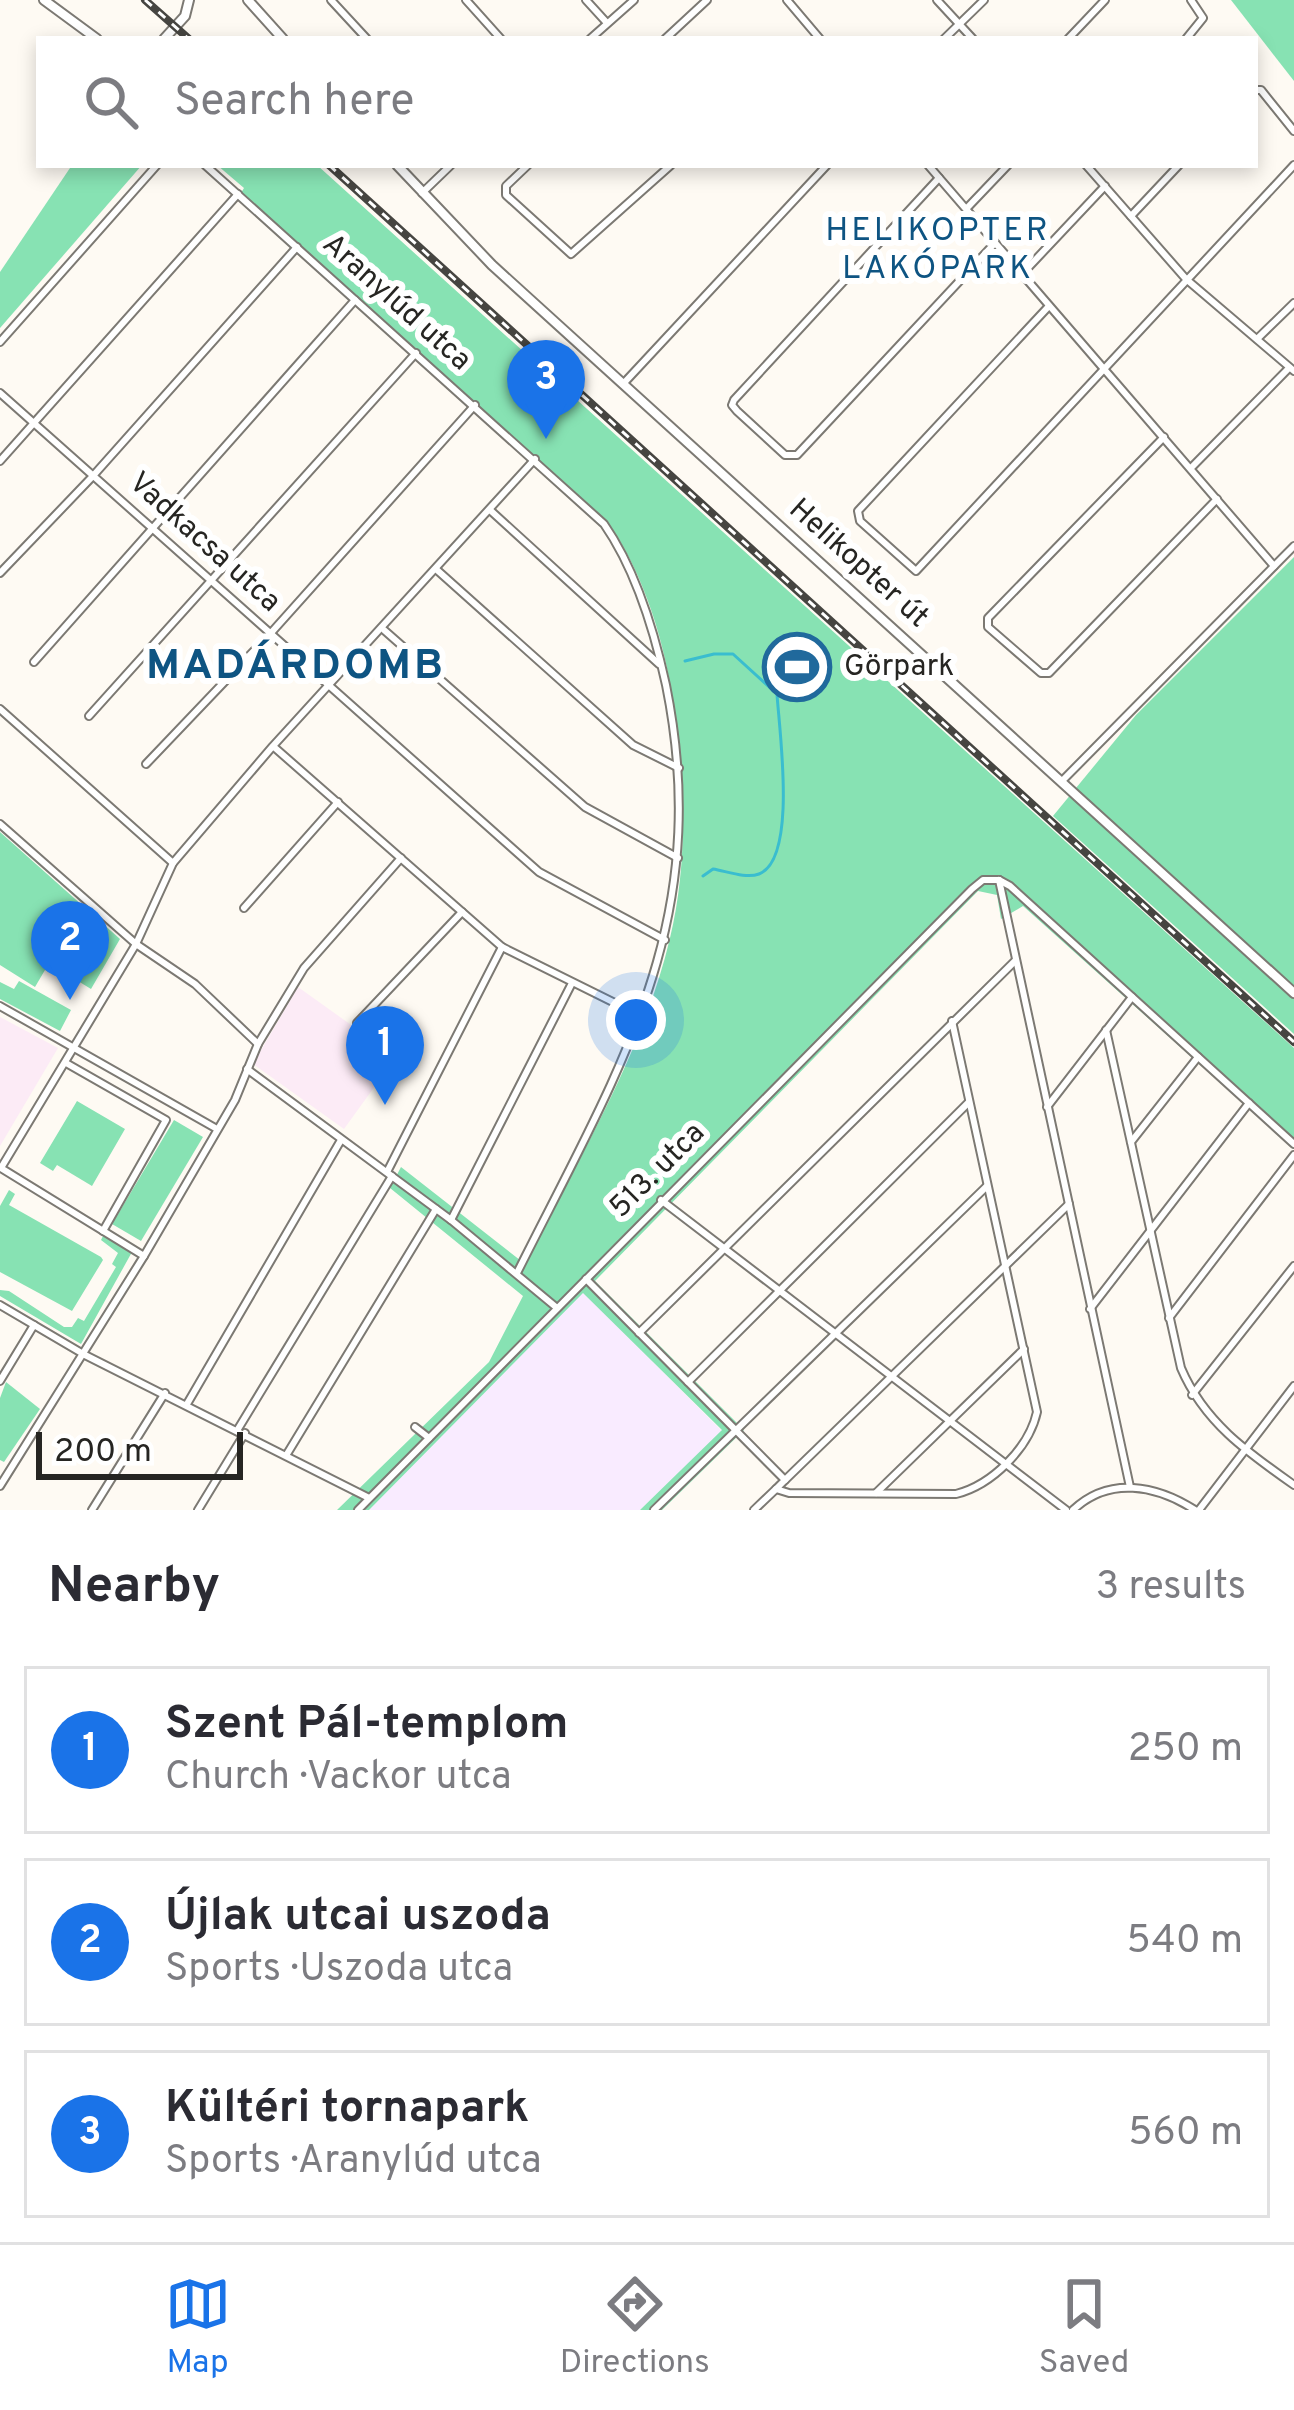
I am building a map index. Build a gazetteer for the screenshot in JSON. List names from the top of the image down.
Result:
{
  "streets": {
    "street": [
      "Aranylúd utca",
      "Vadkacsa utca",
      "Helikopter út",
      "513. utca"
    ]
  },
  "crossings": [
    ["Aranylúd utca", "Vadkacsa utca"]
  ],
  "districts": ["HELIKOPTER LAKÓPARK", "MADÁRDOMB"],
  "places": {
    "sports": ["Görpark"]
  },
  "scale_bar": "200 m",
  "page": {
    "search": "Search here",
    "pins": ["3", "2", "1"],
    "scale": "200 m",
    "heading": ["Nearby", "3 results"],
    "list": [
      {
        "mark": "1",
        "name": "Szent Pál-templom",
        "note": "Church · Vackor utca",
        "value": "250 m"
      },
      {
        "mark": "2",
        "name": "Újlak utcai uszoda",
        "note": "Sports · Uszoda utca",
        "value": "540 m"
      },
      {
        "mark": "3",
        "name": "Kültéri tornapark",
        "note": "Sports · Aranylúd utca",
        "value": "560 m"
      }
    ],
    "nav": ["Map", "Directions", "Saved"]
  }
}
